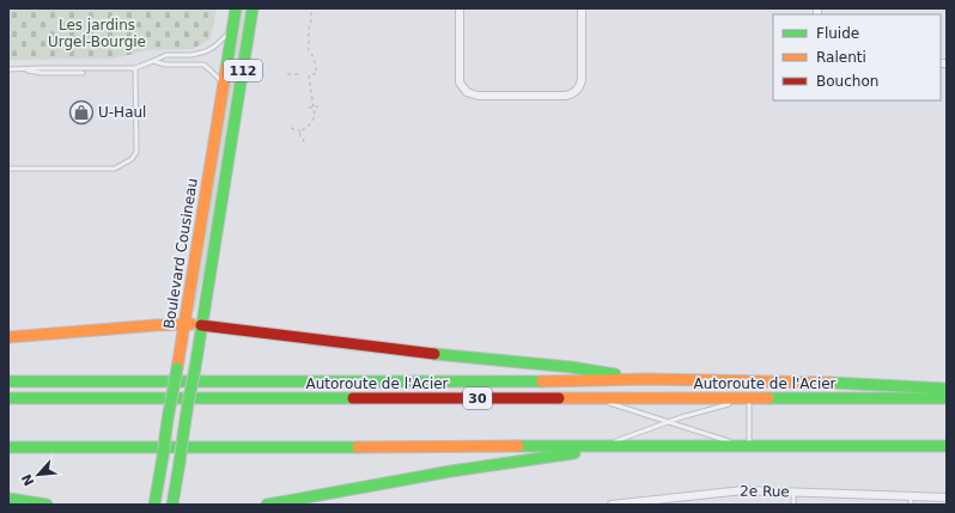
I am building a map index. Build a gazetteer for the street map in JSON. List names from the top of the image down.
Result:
{
  "streets": {
    "main road": [
      "112",
      "Boulevard Cousineau",
      "Autoroute de l'Acier",
      "30"
    ],
    "street": ["2e Rue"]
  },
  "parks": ["Les jardins Urgel-Bourgie"],
  "places": {
    "shop": ["U-Haul"]
  },
  "legend": ["Fluide", "Ralenti", "Bouchon"],
  "north": "bottom left"
}
